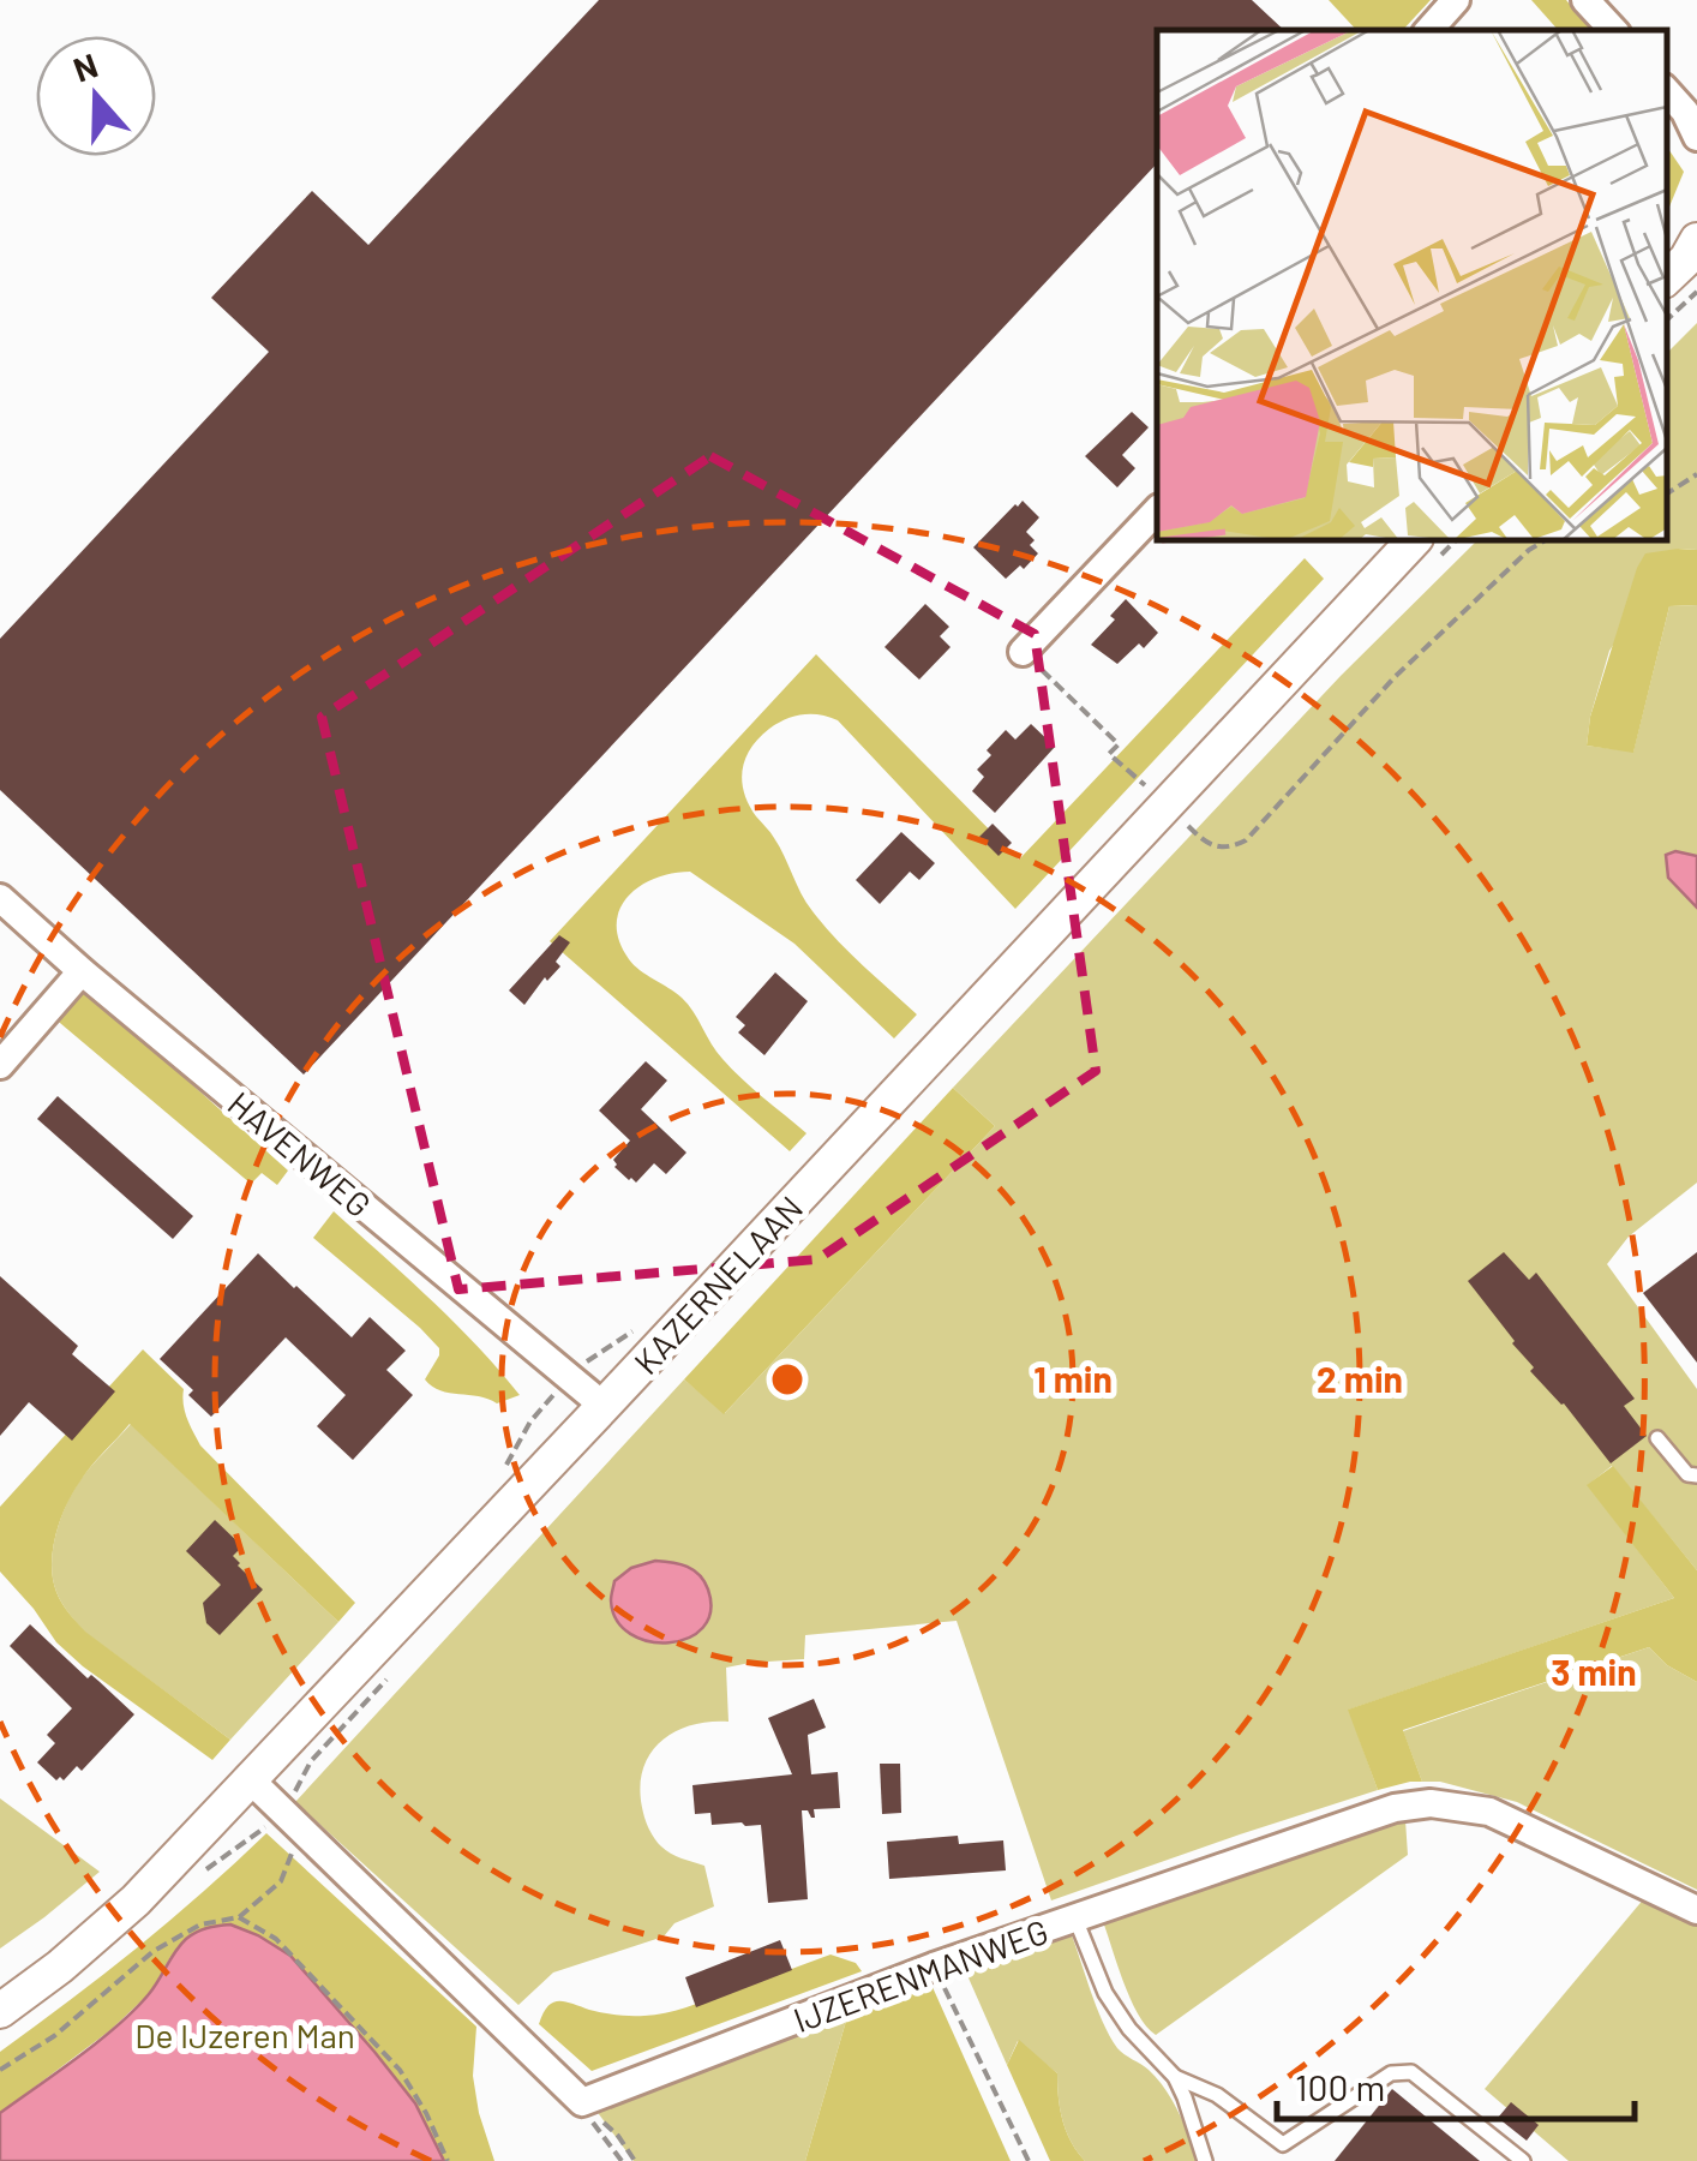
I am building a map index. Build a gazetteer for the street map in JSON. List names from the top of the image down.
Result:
{
  "streets": {
    "street": ["HAVENWEG", "KAZERNELAAN", "IJZERENMANWEG"]
  },
  "crossings": [
    ["HAVENWEG", "KAZERNELAAN"]
  ],
  "parks": ["De IJzeren Man"],
  "scale_bar": "100 m",
  "north": "top",
  "rings": ["1 min", "2 min", "3 min"]
}
